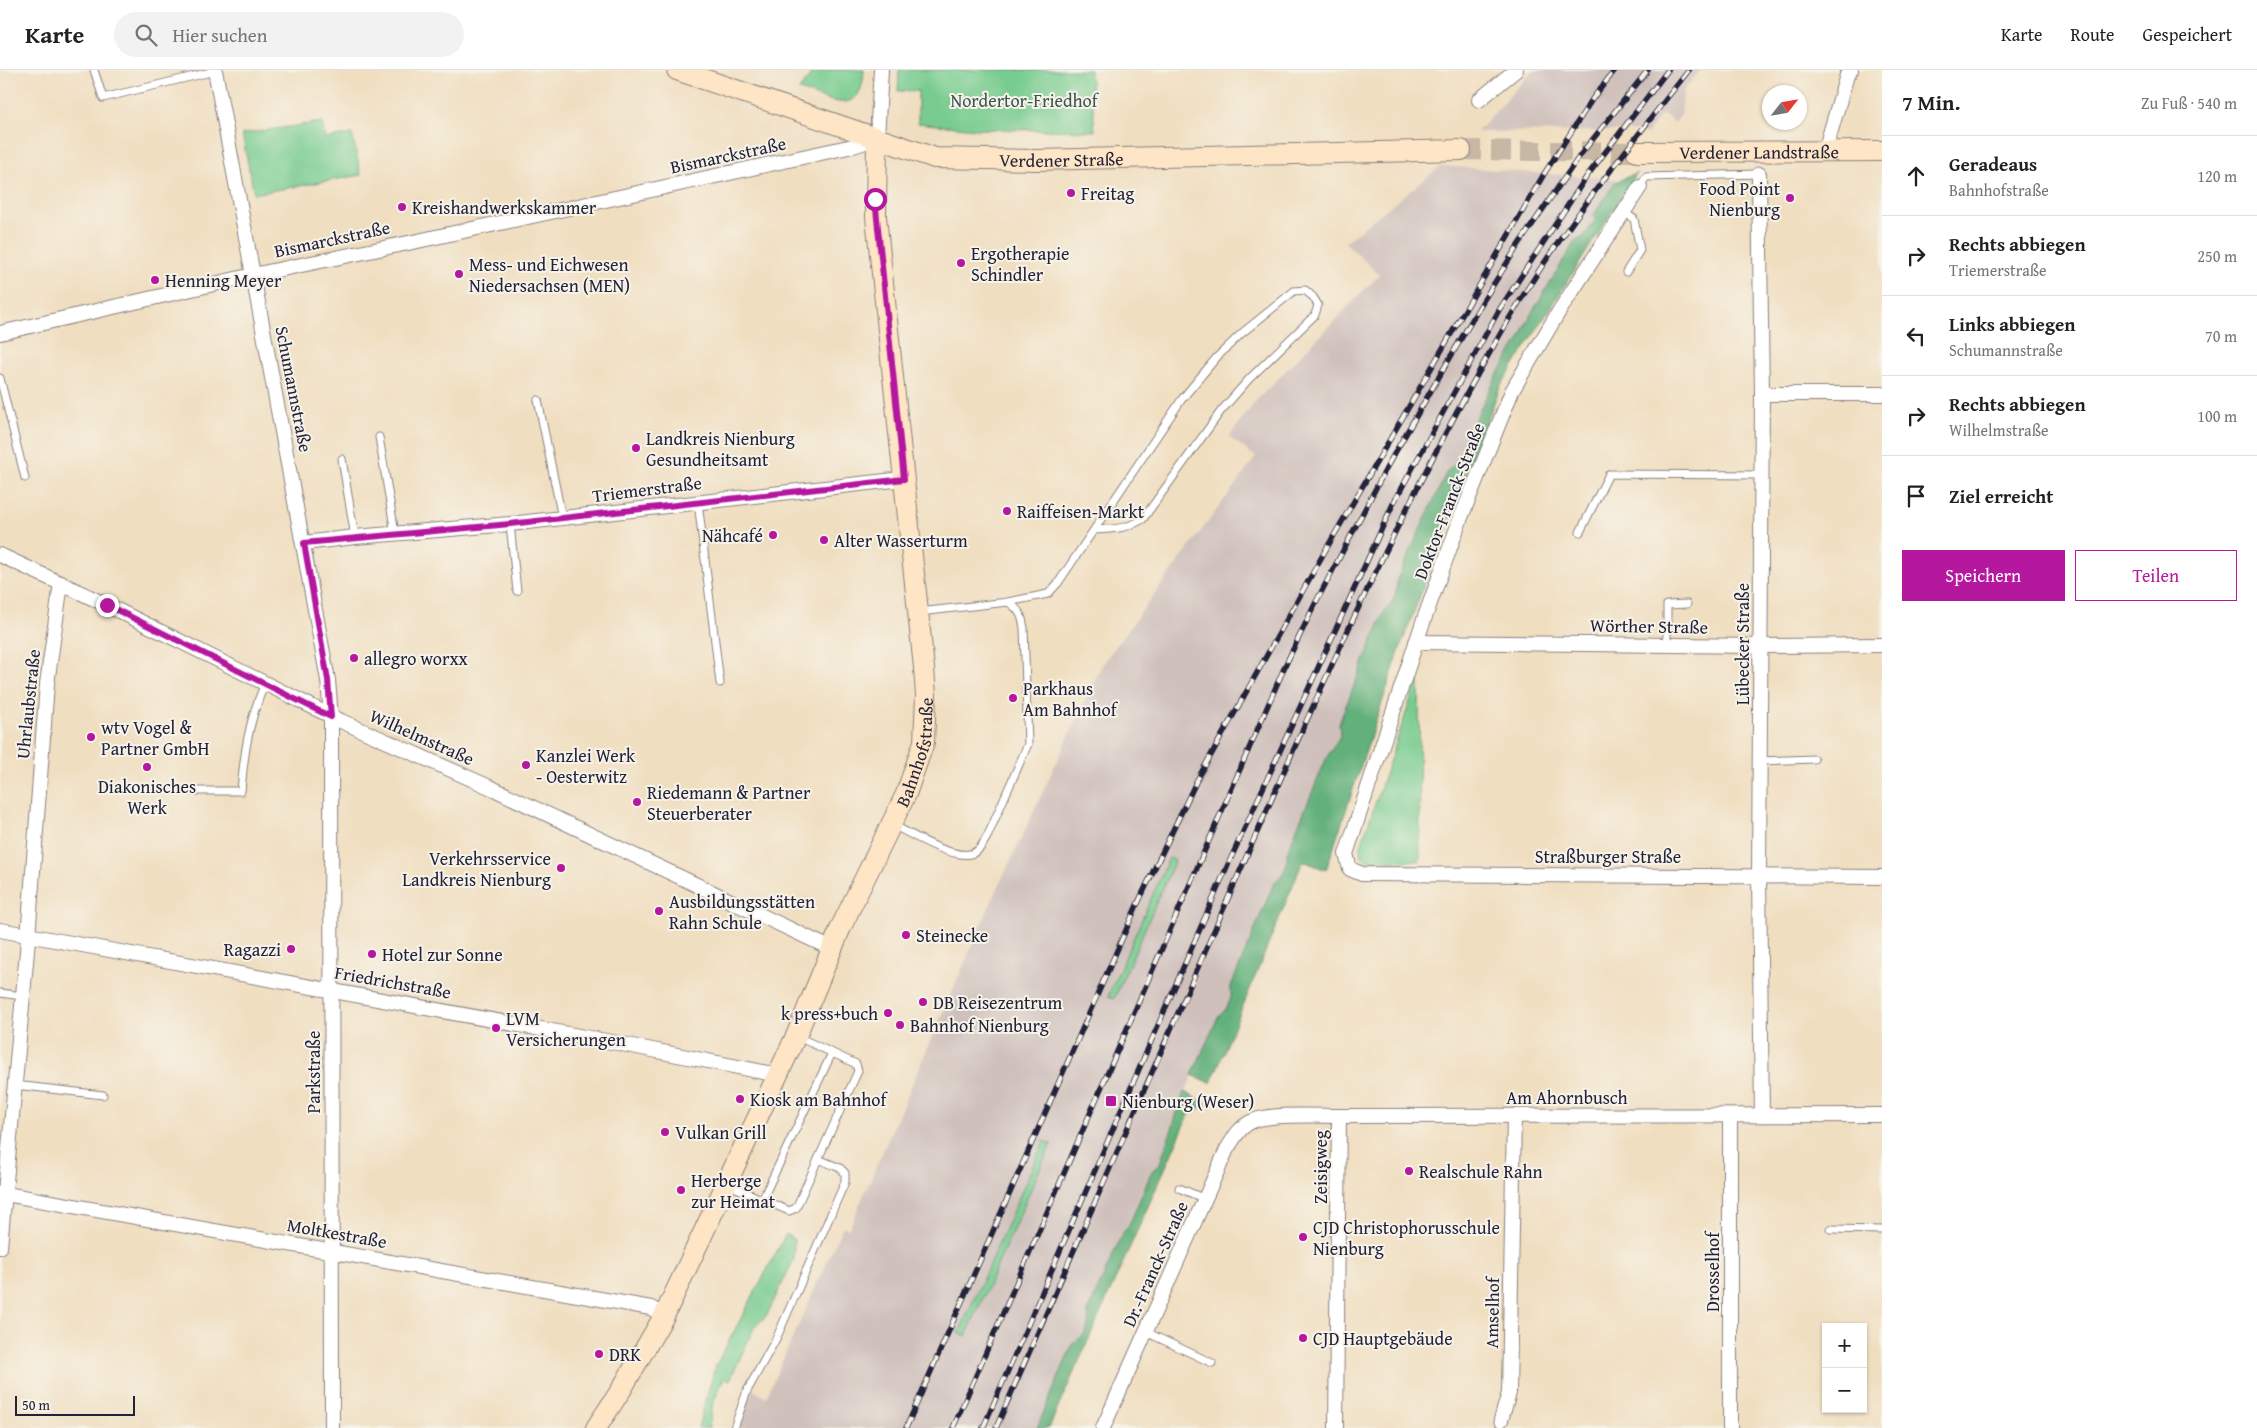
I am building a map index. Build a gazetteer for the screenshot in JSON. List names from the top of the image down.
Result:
{
  "streets": {
    "main road": ["Verdener Landstraße", "Verdener Straße", "Bahnhofstraße"],
    "street": [
      "Bismarckstraße",
      "Schumannstraße",
      "Triemerstraße",
      "Doktor-Franck-Straße",
      "Wörther Straße",
      "Lübecker Straße",
      "Uhrlaubstraße",
      "Wilhelmstraße",
      "Straßburger Straße",
      "Friedrichstraße",
      "Parkstraße",
      "Am Ahornbusch",
      "Zeisigweg",
      "Moltkestraße",
      "Dr.-Franck-Straße",
      "Drosselhof",
      "Amselhof"
    ]
  },
  "crossings": [
    ["Bismarckstraße", "Verdener Straße"],
    ["Bismarckstraße", "Schumannstraße"],
    ["Bismarckstraße", "Bahnhofstraße"],
    ["Verdener Straße", "Bahnhofstraße"],
    ["Schumannstraße", "Triemerstraße"],
    ["Schumannstraße", "Wilhelmstraße"],
    ["Schumannstraße", "Parkstraße"],
    ["Triemerstraße", "Bahnhofstraße"],
    ["Doktor-Franck-Straße", "Wörther Straße"],
    ["Doktor-Franck-Straße", "Straßburger Straße"],
    ["Wörther Straße", "Lübecker Straße"],
    ["Lübecker Straße", "Straßburger Straße"],
    ["Lübecker Straße", "Am Ahornbusch"],
    ["Uhrlaubstraße", "Wilhelmstraße"],
    ["Uhrlaubstraße", "Friedrichstraße"],
    ["Uhrlaubstraße", "Moltkestraße"],
    ["Wilhelmstraße", "Bahnhofstraße"],
    ["Wilhelmstraße", "Parkstraße"],
    ["Bahnhofstraße", "Friedrichstraße"],
    ["Bahnhofstraße", "Moltkestraße"],
    ["Friedrichstraße", "Parkstraße"],
    ["Parkstraße", "Moltkestraße"],
    ["Am Ahornbusch", "Zeisigweg"],
    ["Am Ahornbusch", "Dr.-Franck-Straße"],
    ["Am Ahornbusch", "Drosselhof"],
    ["Am Ahornbusch", "Amselhof"]
  ],
  "parks": ["Nordertor-Friedhof"],
  "places": {
    "other": [
      "Freitag",
      "Food Point Nienburg",
      "Kreishandwerkskammer",
      "Ergotherapie Schindler",
      "Mess- und Eichwesen Niedersachsen (MEN)",
      "Henning Meyer",
      "Landkreis Nienburg Gesundheitsamt",
      "Raiffeisen-Markt",
      "Nähcafé",
      "Alter Wasserturm",
      "allegro worxx",
      "Parkhaus Am Bahnhof",
      "wtv Vogel & Partner GmbH",
      "Kanzlei Werk - Oesterwitz",
      "Diakonisches Werk",
      "Riedemann & Partner Steuerberater",
      "Verkehrsservice Landkreis Nienburg",
      "Ausbildungsstätten Rahn Schule",
      "Steinecke",
      "Ragazzi",
      "Hotel zur Sonne",
      "DB Reisezentrum",
      "k press+buch",
      "Bahnhof Nienburg",
      "LVM Versicherungen",
      "Kiosk am Bahnhof",
      "Vulkan Grill",
      "Realschule Rahn",
      "Herberge zur Heimat",
      "CJD Christophorusschule Nienburg",
      "CJD Hauptgebäude",
      "DRK"
    ],
    "transit": ["Nienburg (Weser)"]
  },
  "scale_bar": "50 m",
  "north": "top right",
  "page": {
    "header": "Karte",
    "search": "Hier suchen",
    "nav": ["Karte", "Route", "Gespeichert"],
    "heading": ["7 Min.", "Zu Fuß · 540 m"],
    "list": [
      ["Geradeaus", "Bahnhofstraße", "120 m"],
      ["Rechts abbiegen", "Triemerstraße", "250 m"],
      ["Links abbiegen", "Schumannstraße", "70 m"],
      ["Rechts abbiegen", "Wilhelmstraße", "100 m"],
      "Ziel erreicht"
    ],
    "buttons": ["Speichern", "Teilen"],
    "map_buttons": ["+", "−"],
    "scale": "50 m"
  }
}
